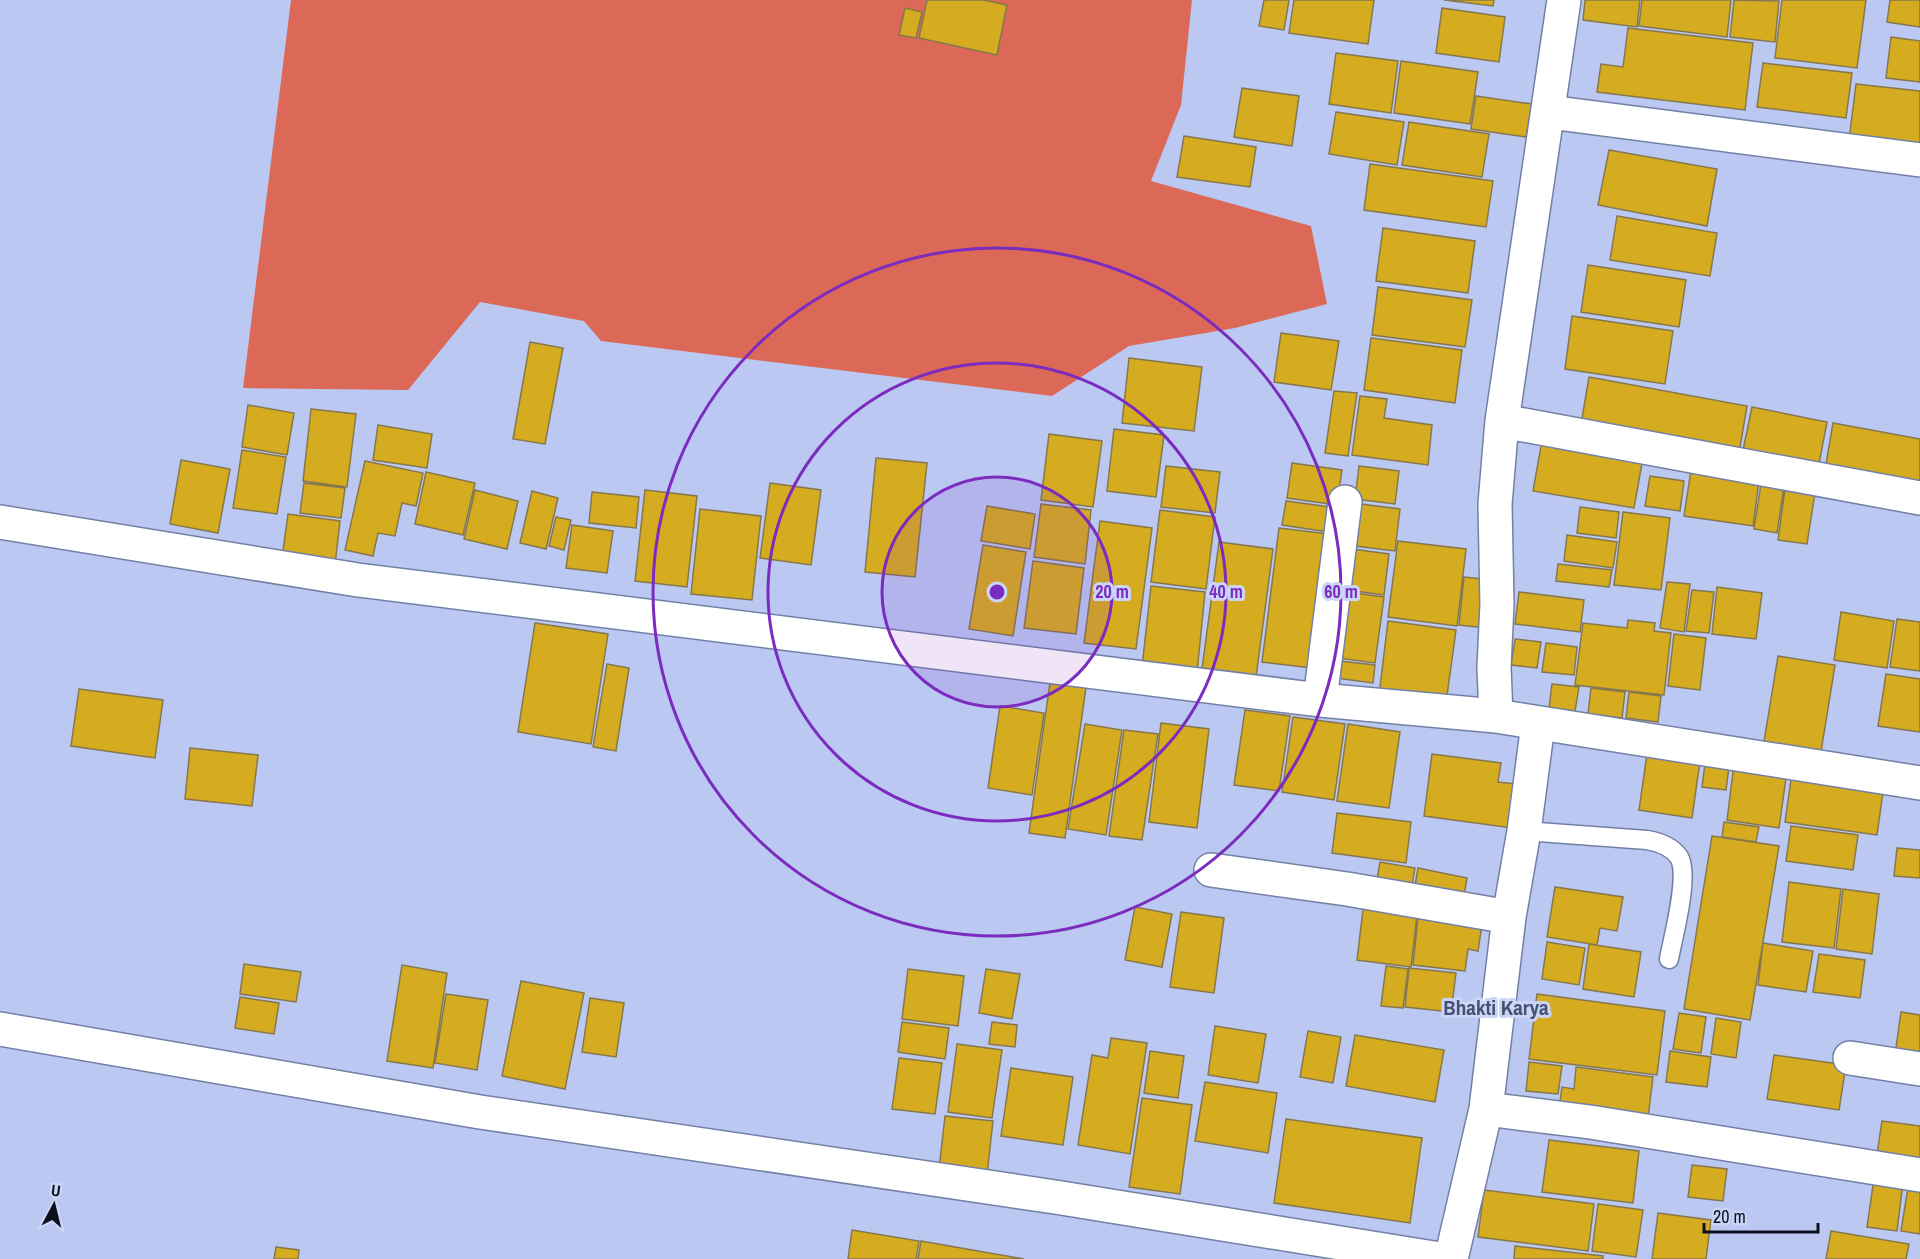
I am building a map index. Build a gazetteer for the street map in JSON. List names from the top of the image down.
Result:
{
  "districts": ["Bhakti Karya"],
  "scale_bar": "20 m",
  "north": "top",
  "rings": ["20 m", "40 m", "60 m"]
}
